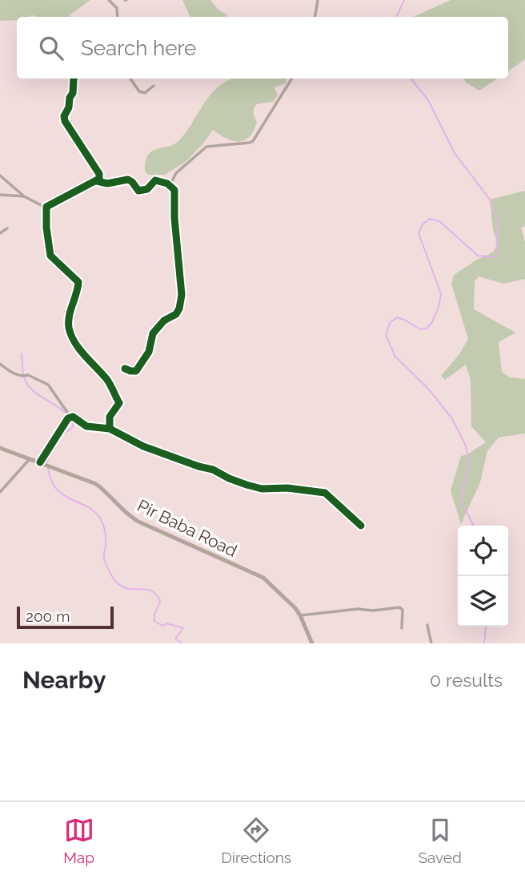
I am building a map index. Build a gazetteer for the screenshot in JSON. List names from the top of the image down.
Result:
{
  "streets": {
    "main road": ["Pir Baba Road"]
  },
  "scale_bar": "200 m",
  "page": {
    "search": "Search here",
    "scale": "200 m",
    "heading": ["Nearby", "0 results"],
    "nav": ["Map", "Directions", "Saved"]
  }
}
